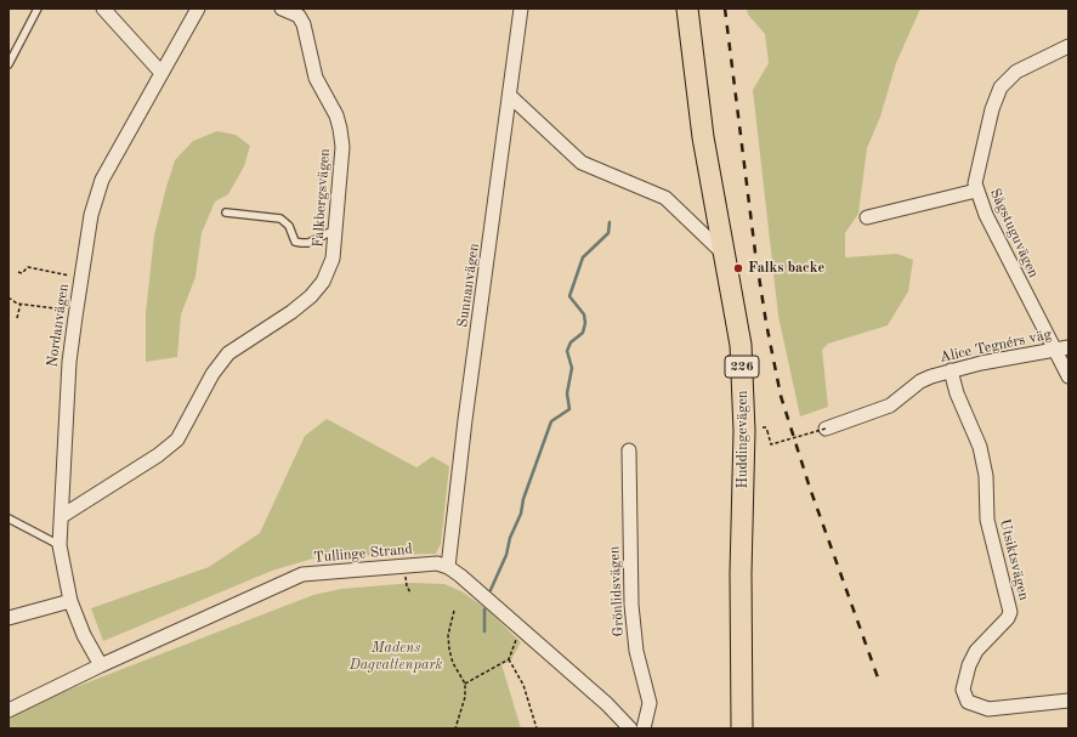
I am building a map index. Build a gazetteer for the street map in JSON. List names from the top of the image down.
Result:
{
  "streets": {
    "main road": ["226", "Huddingevägen"],
    "street": [
      "Falkbergsvägen",
      "Sågstuguvägen",
      "Sunnanvägen",
      "Nordanvägen",
      "Alice Tegnérs väg",
      "Tullinge Strand",
      "Utsiktsvägen",
      "Grönlidsvägen"
    ]
  },
  "crossings": [
    ["Falkbergsvägen", "Nordanvägen"],
    ["Sågstuguvägen", "Alice Tegnérs väg"],
    ["Sunnanvägen", "Tullinge Strand"],
    ["Nordanvägen", "Tullinge Strand"],
    ["Alice Tegnérs väg", "Utsiktsvägen"]
  ],
  "parks": ["Madens Dagvattenpark"],
  "places": ["Falks backe"]
}
